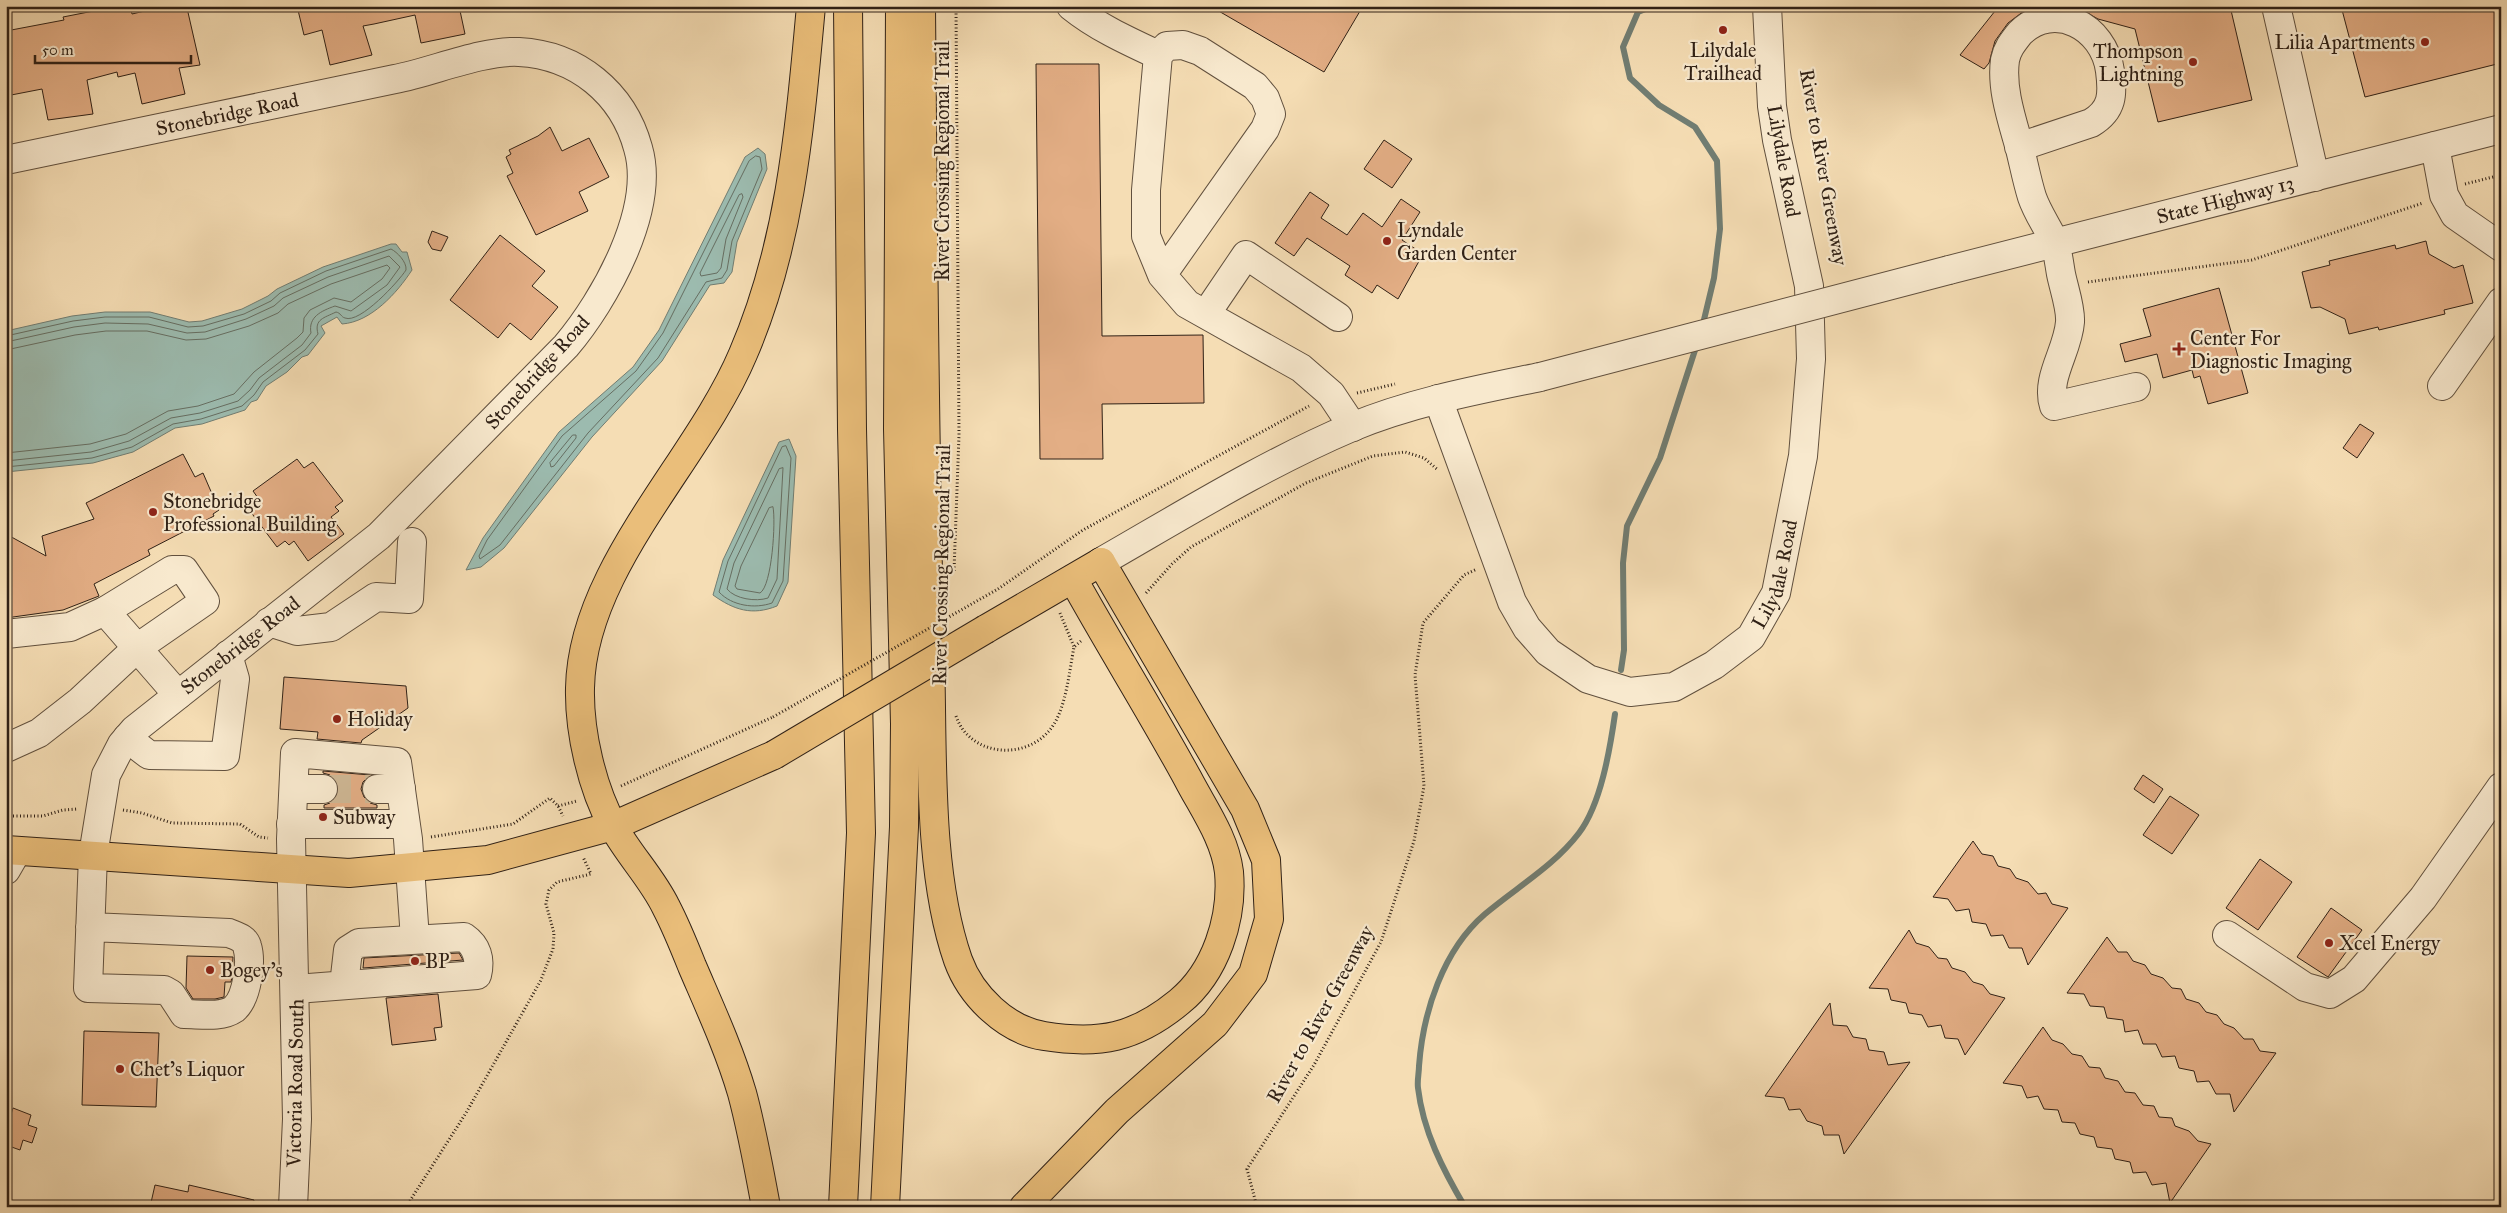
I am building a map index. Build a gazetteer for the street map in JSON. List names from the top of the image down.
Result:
{
  "streets": {
    "street": [
      "Stonebridge Road",
      "Lilydale Road",
      "State Highway 13",
      "Victoria Road South"
    ],
    "path": ["River Crossing Regional Trail", "River to River Greenway"]
  },
  "crossings": [
    ["Lilydale Road", "State Highway 13"]
  ],
  "places": {
    "other": [
      "Lilydale Trailhead",
      "Lilia Apartments",
      "Thompson Lightning",
      "Lyndale Garden Center",
      "Stonebridge Professional Building",
      "Holiday",
      "Subway",
      "Xcel Energy",
      "BP",
      "Bogey's",
      "Chet's Liquor"
    ],
    "health": ["Center For Diagnostic Imaging"]
  },
  "scale_bar": "50 m"
}
